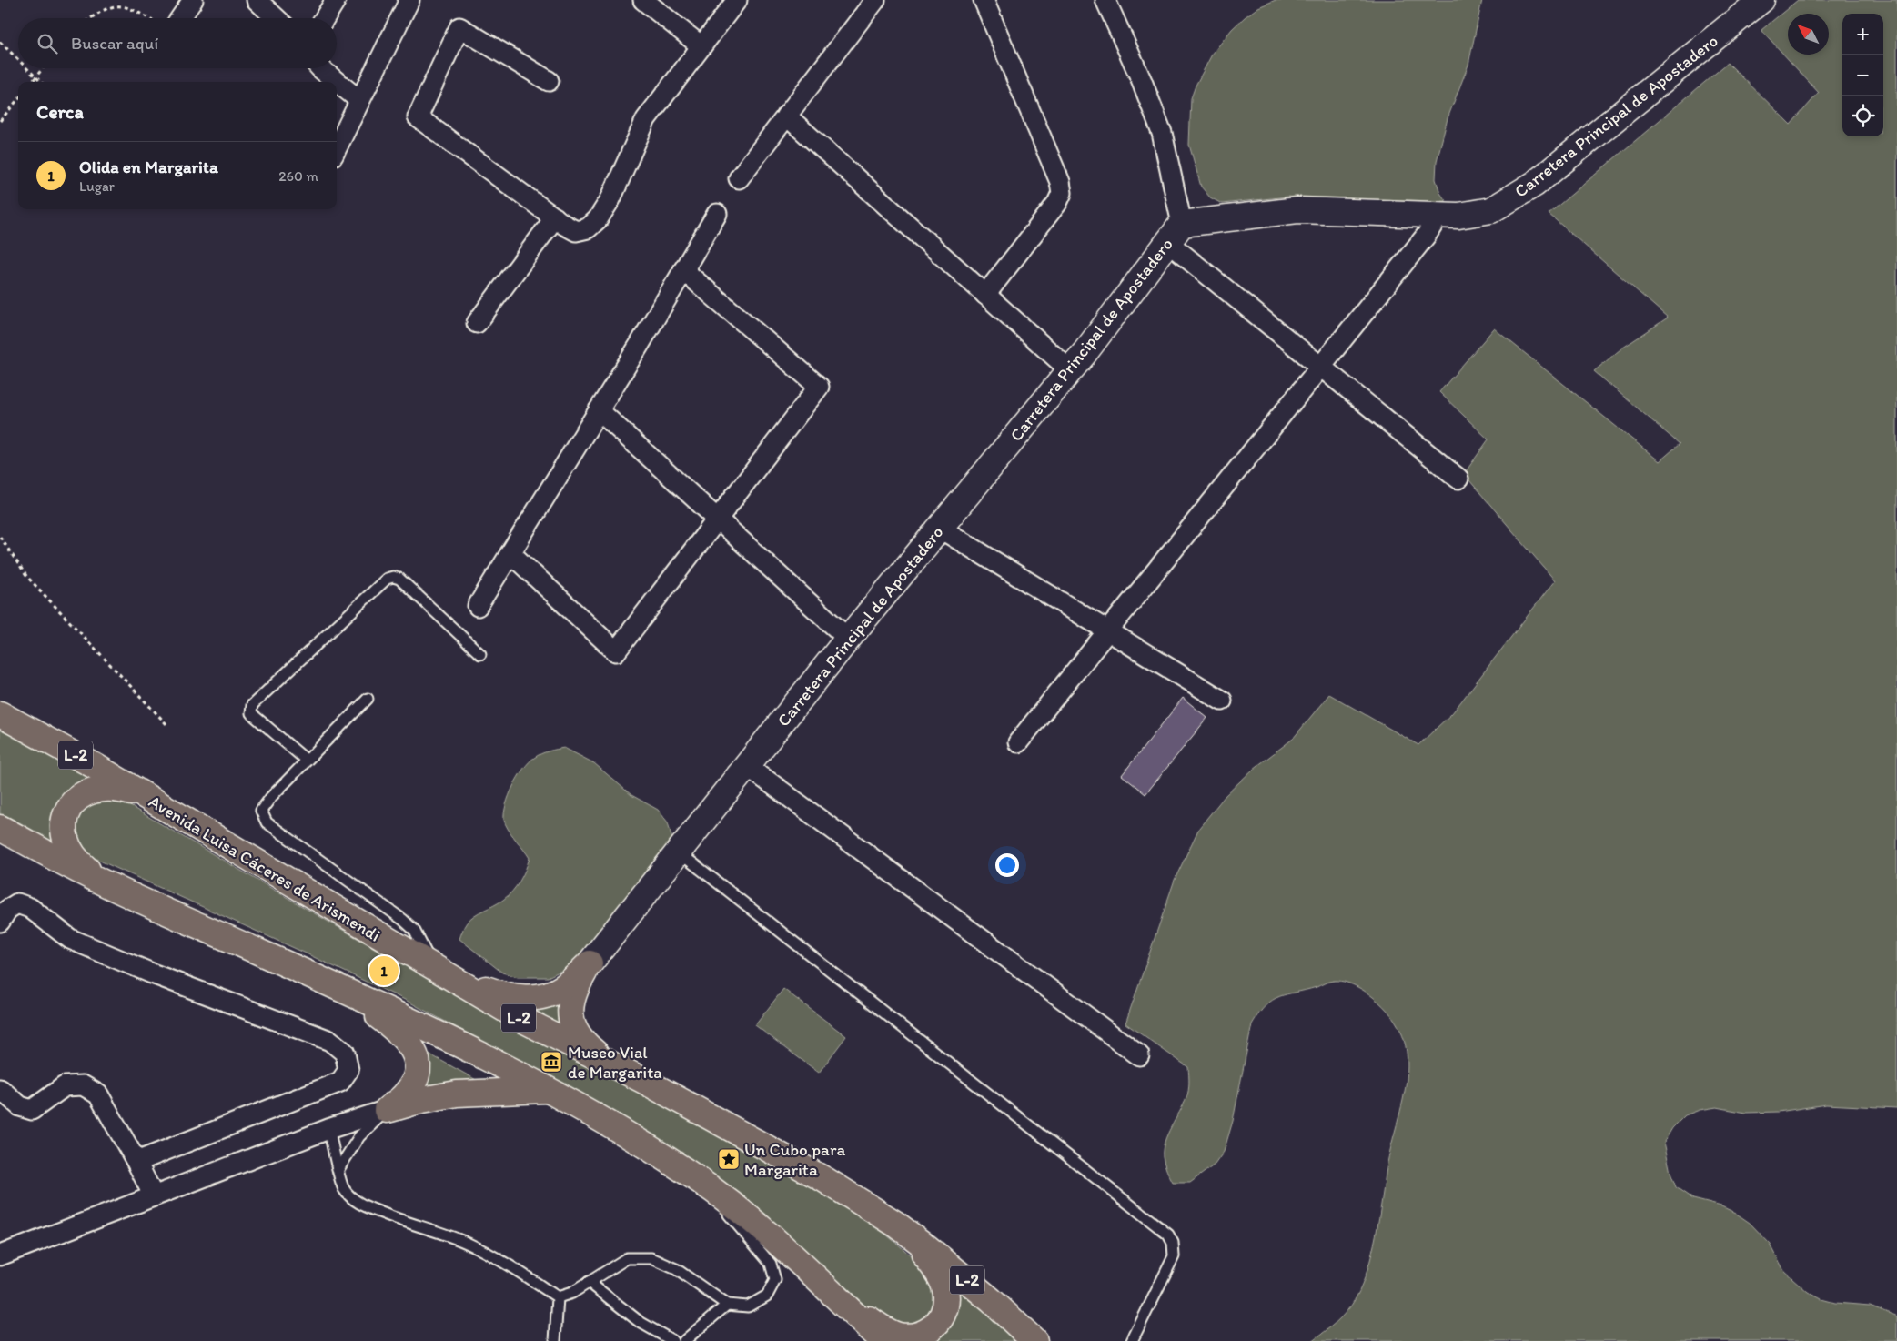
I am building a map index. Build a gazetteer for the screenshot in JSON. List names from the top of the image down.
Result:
{
  "streets": {
    "main road": ["L-2", "Avenida Luisa Cáceres de Arismendi"],
    "street": ["Carretera Principal de Apostadero"]
  },
  "places": {
    "museum": ["Museo Vial de Margarita"],
    "place": ["Un Cubo para Margarita"]
  },
  "north": "top left",
  "page": {
    "map_buttons": ["+", "−"],
    "search": "Buscar aquí",
    "heading": "Cerca",
    "list": [
      {
        "mark": "1",
        "name": "Olida en Margarita",
        "note": "Lugar",
        "value": "260 m"
      }
    ],
    "pins": "1"
  }
}
